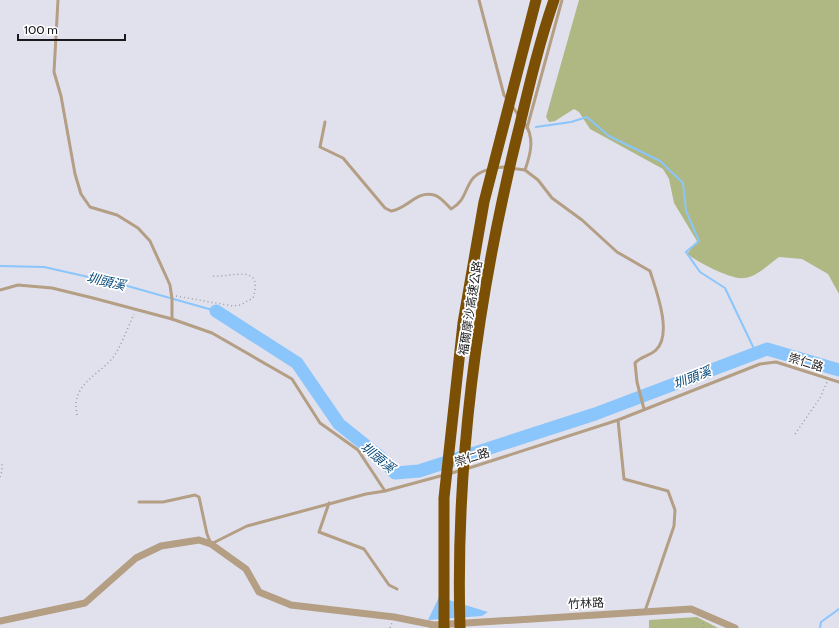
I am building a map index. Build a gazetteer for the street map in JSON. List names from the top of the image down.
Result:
{
  "streets": {
    "highway": ["福爾摩沙高速公路"],
    "street": ["竹林路"],
    "lane": ["崇仁路"]
  },
  "crossings": [
    ["福爾摩沙高速公路", "竹林路"],
    ["崇仁路", "竹林路"]
  ],
  "water": ["圳頭溪"],
  "scale_bar": "100 m"
}
